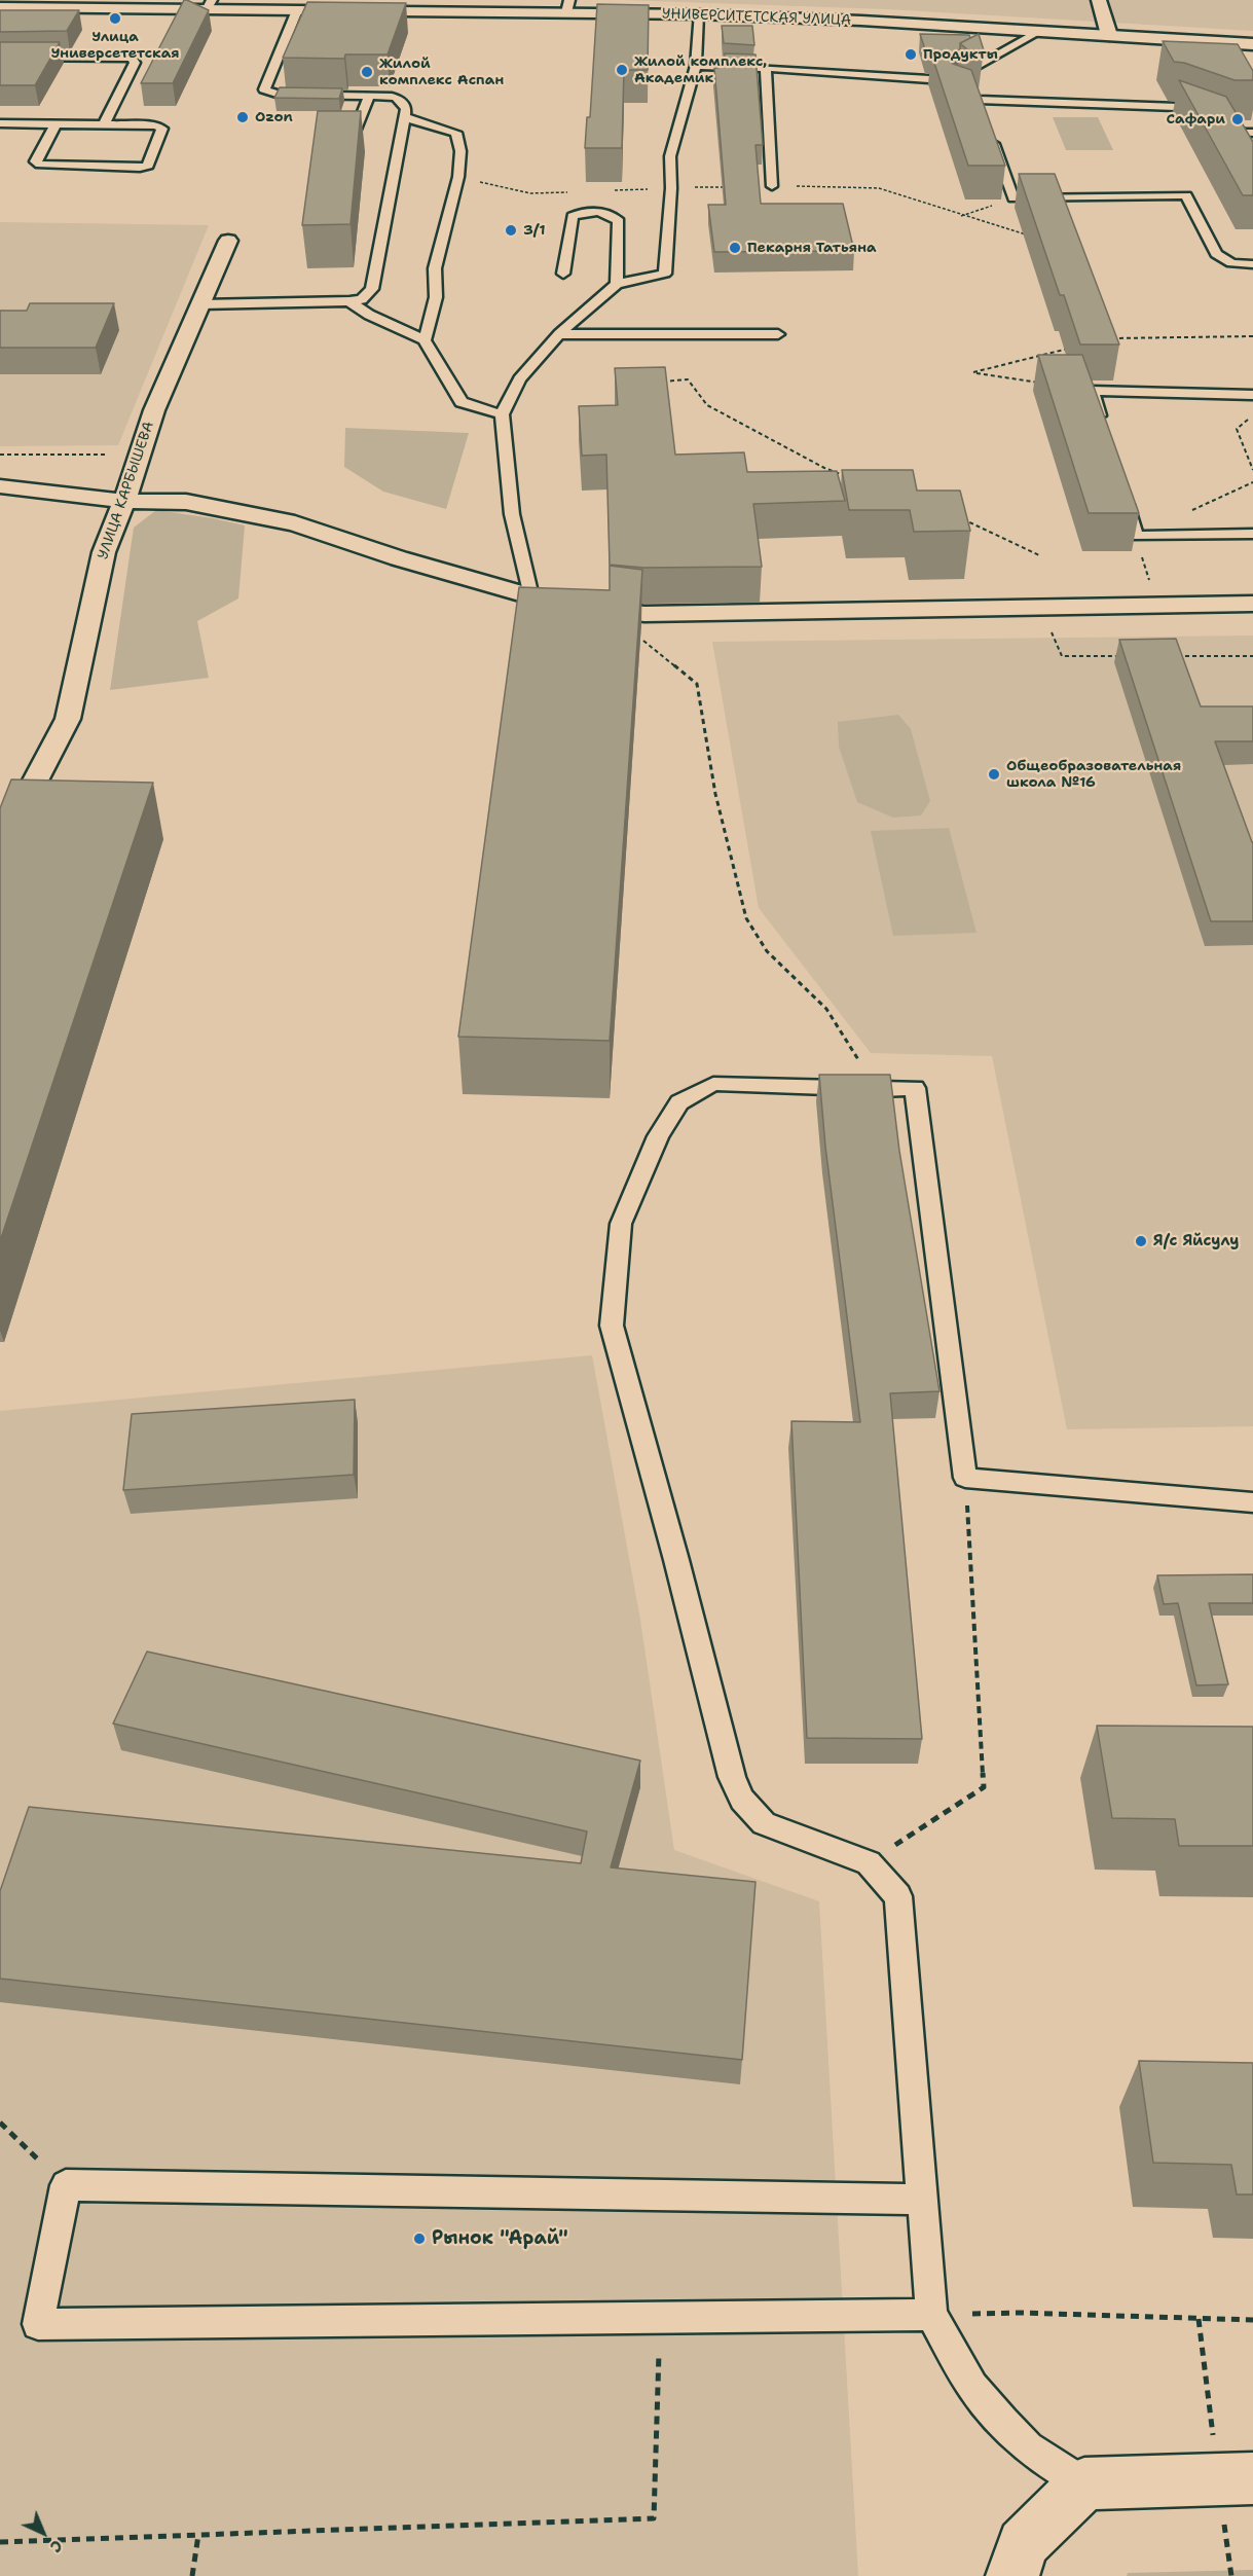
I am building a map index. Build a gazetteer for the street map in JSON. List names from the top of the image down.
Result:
{
  "streets": {
    "street": ["УНИВЕРСИТЕТСКАЯ УЛИЦА", "УЛИЦА КАРБЫШЕВА"]
  },
  "places": [
    "Улица Универсететская",
    "Продукты",
    "Жилой комплекс, Академик",
    "Жилой комплекс Аспан",
    "Ozon",
    "Сафари",
    "3/1",
    "Пекарня Татьяна",
    "Общеобразовательная школа №16",
    "Я/c Яйсулу",
    "Рынок \"Арай\""
  ],
  "north": "bottom right"
}
